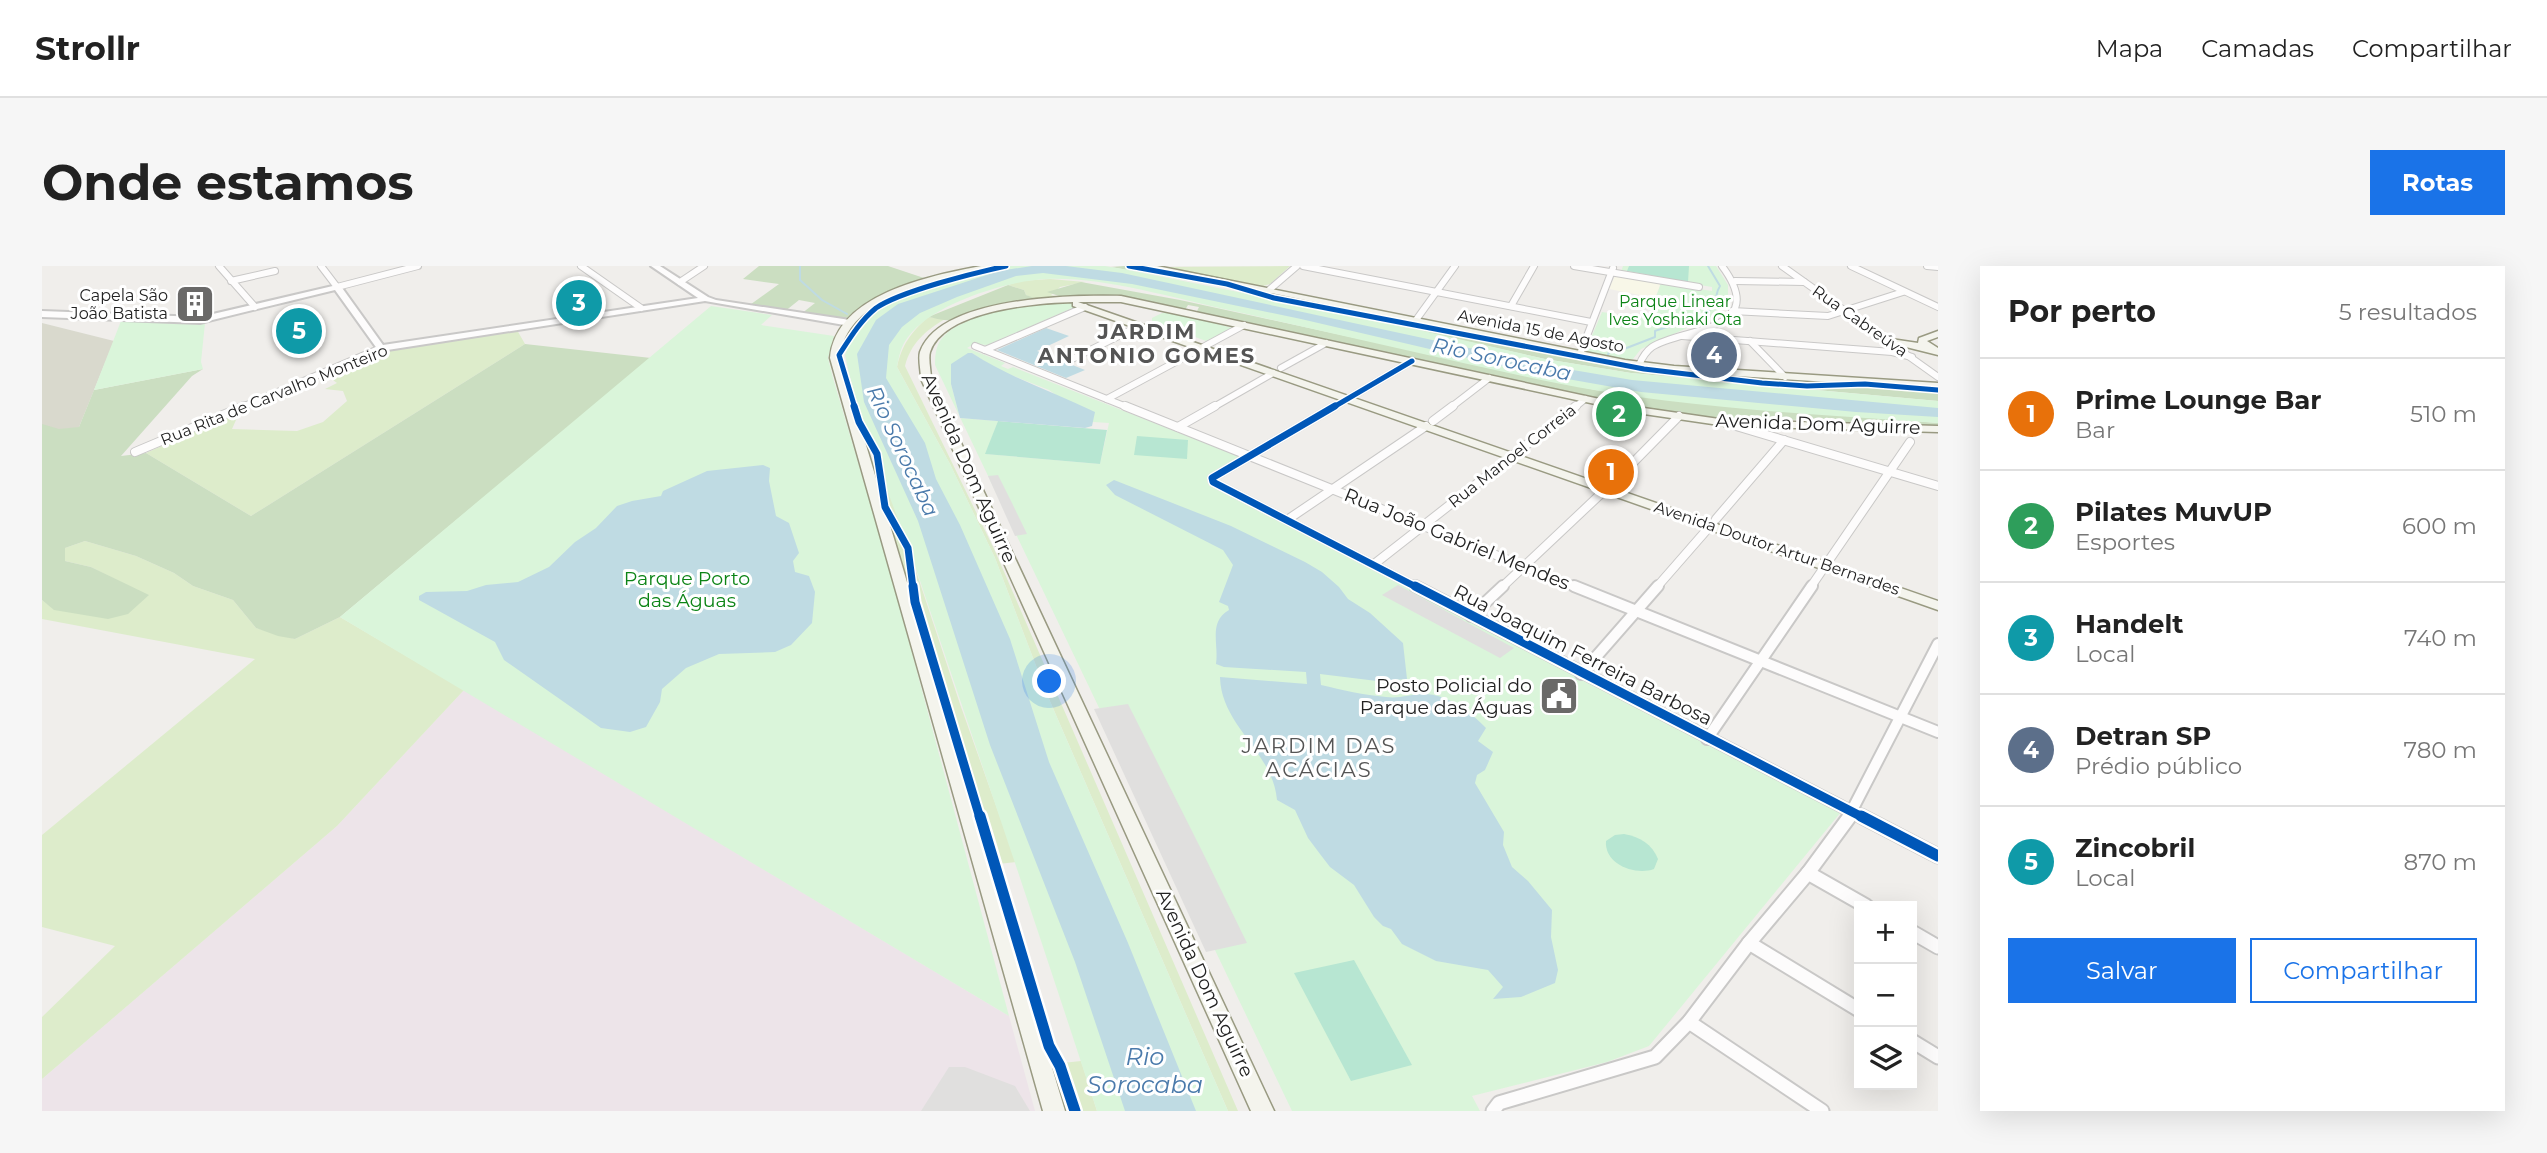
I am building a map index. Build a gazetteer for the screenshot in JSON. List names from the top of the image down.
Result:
{
  "streets": {
    "main road": ["Avenida 15 de Agosto", "Avenida Dom Aguirre", "Avenida Doutor Artur Bernardes"],
    "street": [
      "Rua Cabreúva",
      "Rua Rita de Carvalho Monteiro",
      "Rua Manoel Correia",
      "Rua João Gabriel Mendes",
      "Rua Joaquim Ferreira Barbosa"
    ]
  },
  "crossings": [
    ["Avenida Dom Aguirre", "Rua Manoel Correia"],
    ["Rua Manoel Correia", "Rua João Gabriel Mendes"],
    ["Rua Manoel Correia", "Avenida Doutor Artur Bernardes"],
    ["Rua Manoel Correia", "Rua Joaquim Ferreira Barbosa"],
    ["Rua João Gabriel Mendes", "Rua Joaquim Ferreira Barbosa"]
  ],
  "districts": ["JARDIM ANTONIO GOMES", "JARDIM DAS ACÁCIAS"],
  "water": ["Rio Sorocaba"],
  "parks": ["Parque Linear Ives Yoshiaki Ota", "Parque Porto das Águas"],
  "places": {
    "building": ["Capela São João Batista"],
    "public building": ["Posto Policial do Parque das Águas"]
  },
  "page": {
    "header": "Strollr",
    "nav": ["Mapa", "Camadas", "Compartilhar"],
    "buttons": [
      "Rotas",
      ["Salvar", "Compartilhar"]
    ],
    "title": "Onde estamos",
    "heading": ["Por perto", "5 resultados"],
    "pins": [
      "3",
      "5",
      "4",
      "2",
      "1"
    ],
    "list": [
      {
        "mark": "1",
        "name": "Prime Lounge Bar",
        "note": "Bar",
        "value": "510 m"
      },
      {
        "mark": "2",
        "name": "Pilates MuvUP",
        "note": "Esportes",
        "value": "600 m"
      },
      {
        "mark": "3",
        "name": "Handelt",
        "note": "Local",
        "value": "740 m"
      },
      {
        "mark": "4",
        "name": "Detran SP",
        "note": "Prédio público",
        "value": "780 m"
      },
      {
        "mark": "5",
        "name": "Zincobril",
        "note": "Local",
        "value": "870 m"
      }
    ],
    "map_buttons": ["+", "−"]
  }
}
